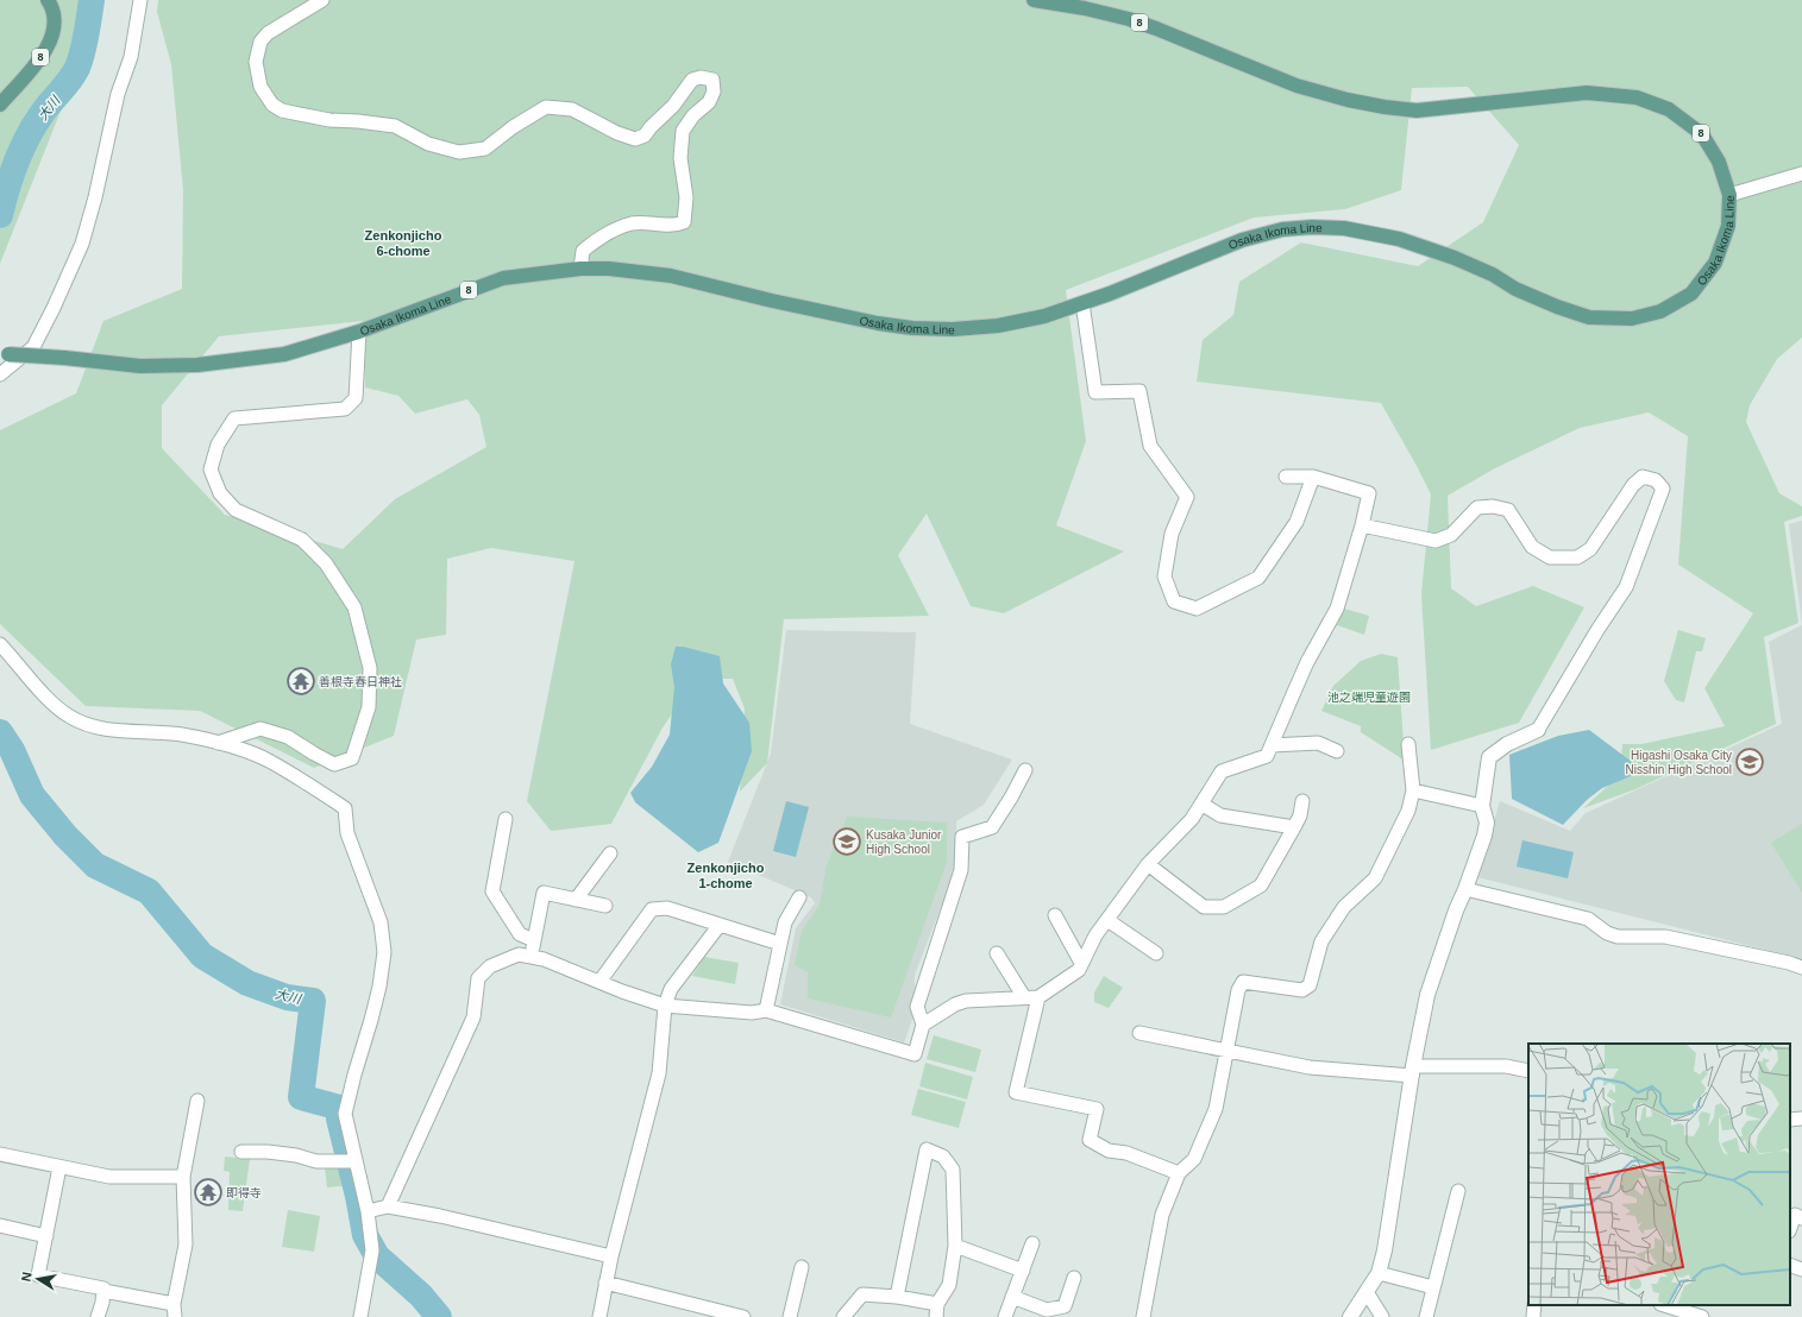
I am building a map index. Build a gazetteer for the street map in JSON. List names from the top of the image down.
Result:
{
  "streets": {
    "main road": ["8", "Osaka Ikoma Line"]
  },
  "districts": ["Zenkonjicho 6-chome", "Zenkonjicho 1-chome"],
  "water": ["大川"],
  "parks": ["池之端児童遊園"],
  "places": {
    "temple": ["善根寺春日神社", "即得寺"],
    "school or university": ["Higashi Osaka City Nisshin High School", "Kusaka Junior High School"]
  },
  "north": "left"
}
